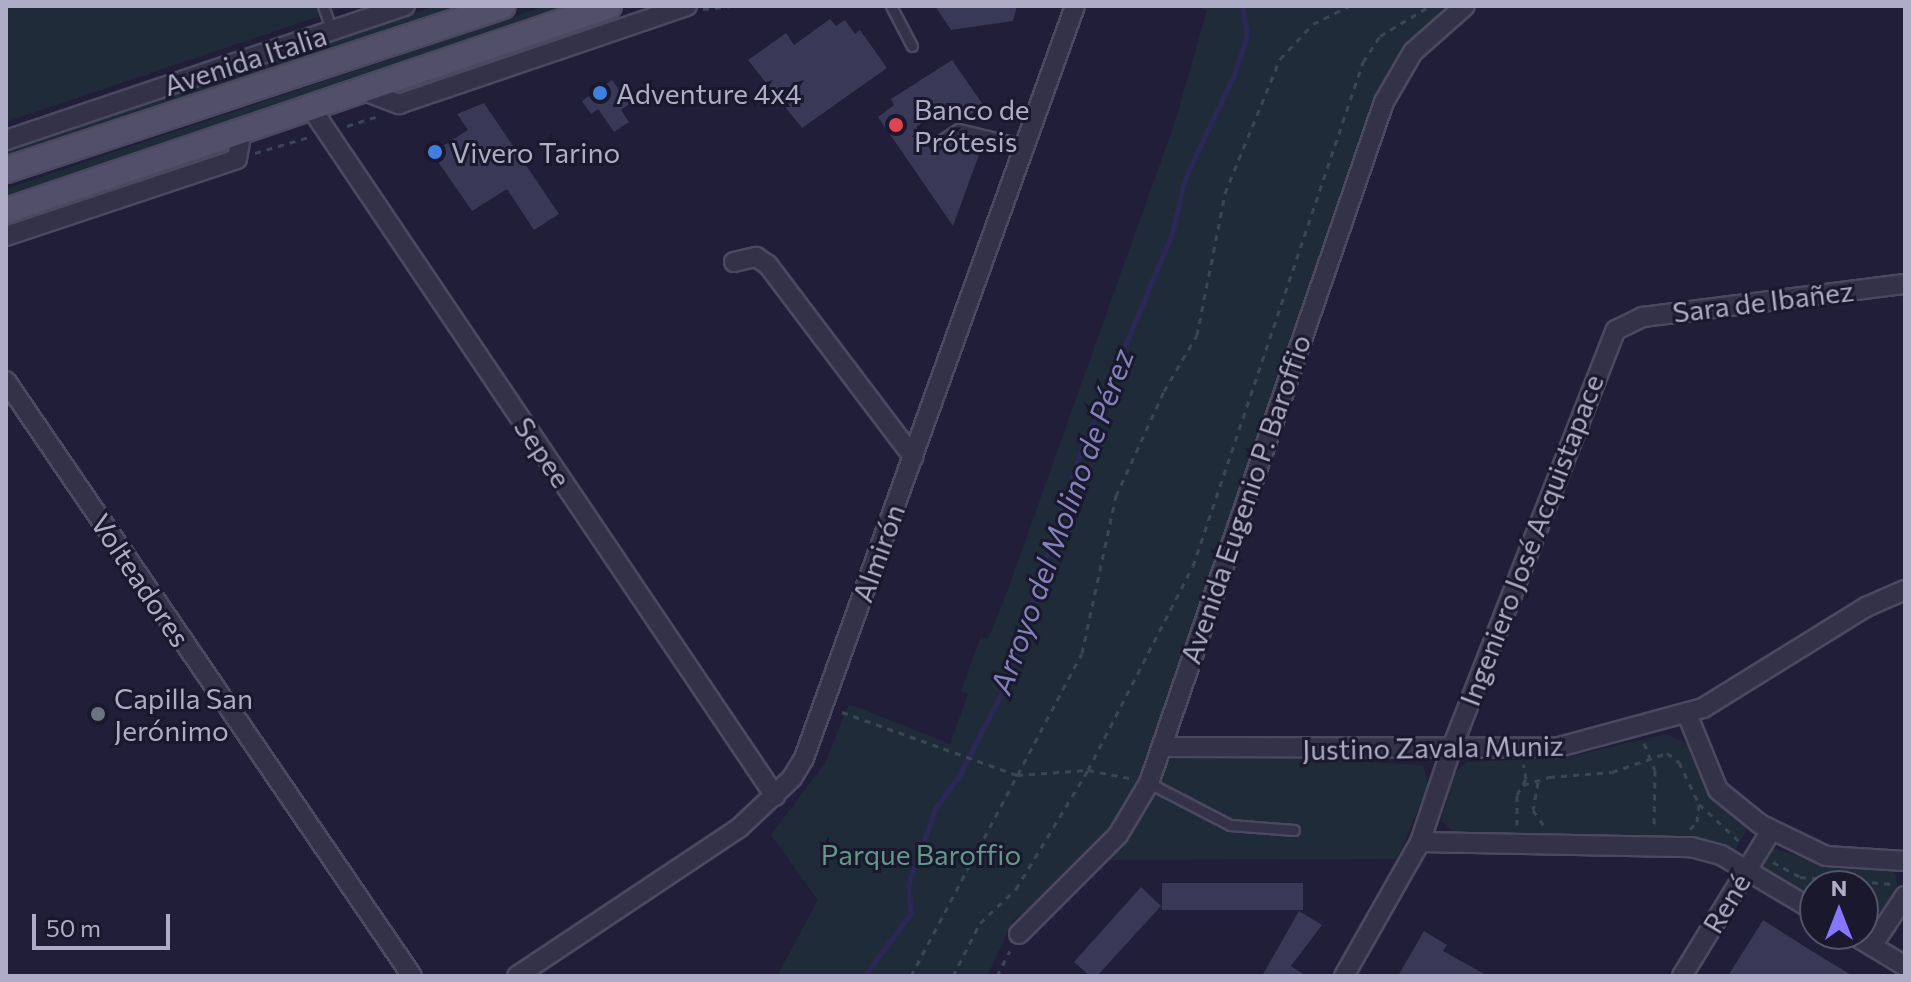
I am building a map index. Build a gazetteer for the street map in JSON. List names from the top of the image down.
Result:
{
  "streets": {
    "main road": ["Avenida Italia"],
    "street": [
      "Sara de Ibañez",
      "Sepee",
      "Avenida Eugenio P. Baroffio",
      "Ingeniero José Acquistapace",
      "Almirón",
      "Volteadores",
      "Justino Zavala Muniz",
      "René"
    ]
  },
  "crossings": [
    ["Sara de Ibañez", "Ingeniero José Acquistapace"],
    ["Sepee", "Almirón"],
    ["Avenida Eugenio P. Baroffio", "Justino Zavala Muniz"],
    ["Ingeniero José Acquistapace", "Justino Zavala Muniz"]
  ],
  "water": ["Arroyo del Molino de Pérez"],
  "parks": ["Parque Baroffio"],
  "places": [
    "Adventure 4x4",
    "Banco de Prótesis",
    "Vivero Tarino",
    "Capilla San Jerónimo"
  ],
  "scale_bar": "50 m",
  "north": "top"
}
